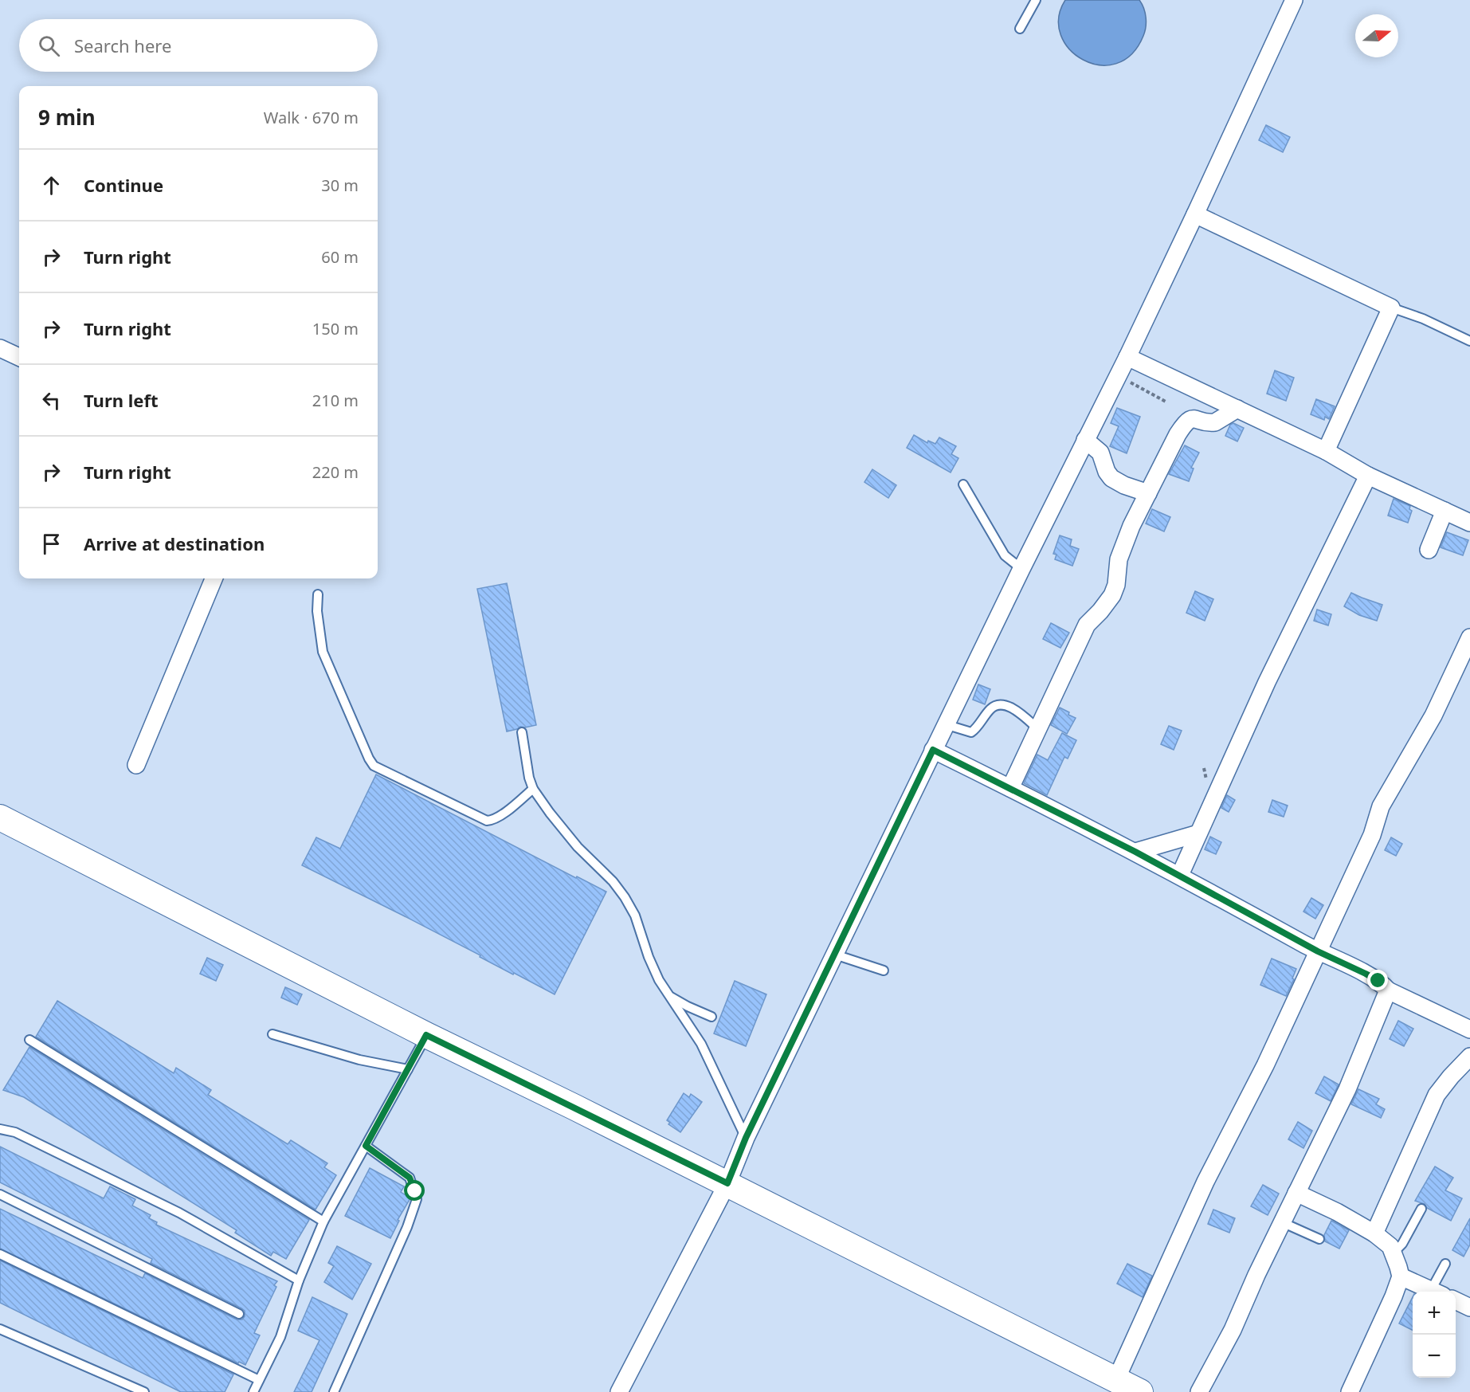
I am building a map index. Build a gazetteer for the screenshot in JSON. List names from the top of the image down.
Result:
{
  "north": "right",
  "page": {
    "search": "Search here",
    "heading": ["9 min", "Walk · 670 m"],
    "list": [
      ["Continue", "30 m"],
      ["Turn right", "60 m"],
      ["Turn right", "150 m"],
      ["Turn left", "210 m"],
      ["Turn right", "220 m"],
      "Arrive at destination"
    ],
    "map_buttons": ["+", "−"]
  }
}
